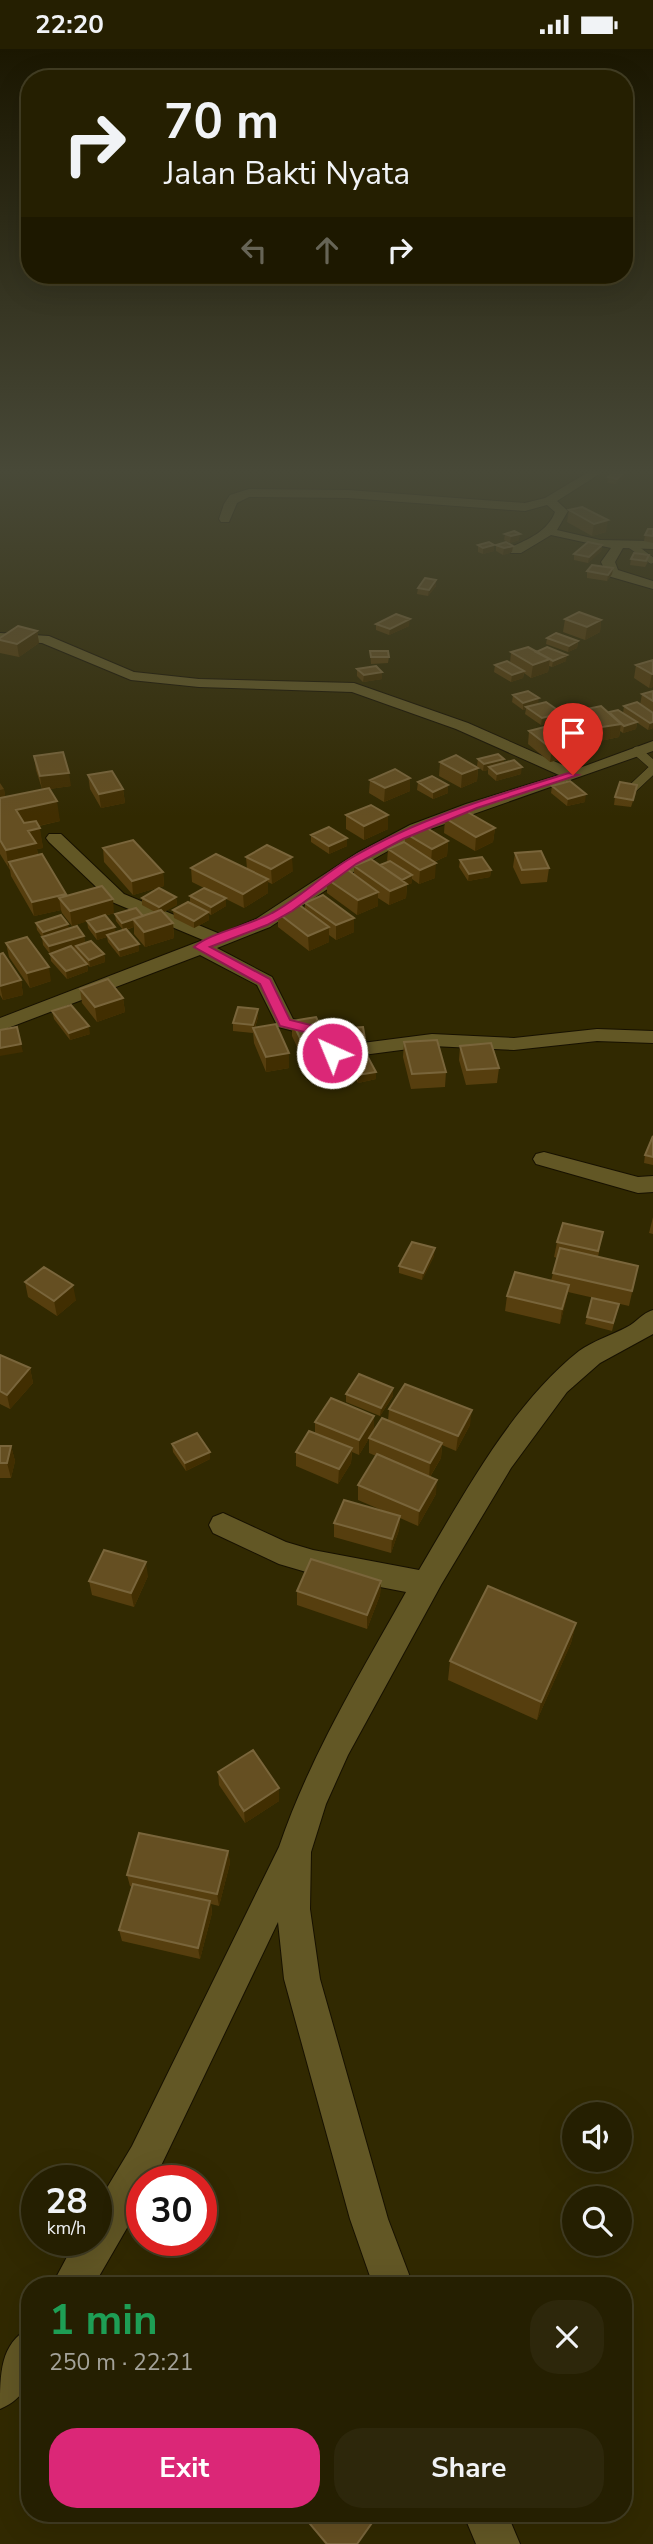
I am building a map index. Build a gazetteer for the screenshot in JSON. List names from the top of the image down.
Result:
{
  "page": {
    "status": "22:20",
    "turn": ["70 m", "Jalan Bakti Nyata"],
    "speed": "28 km/h",
    "limit": "30",
    "heading": ["1 min", "250 m · 22:21"],
    "buttons": ["Exit", "Share"]
  }
}
